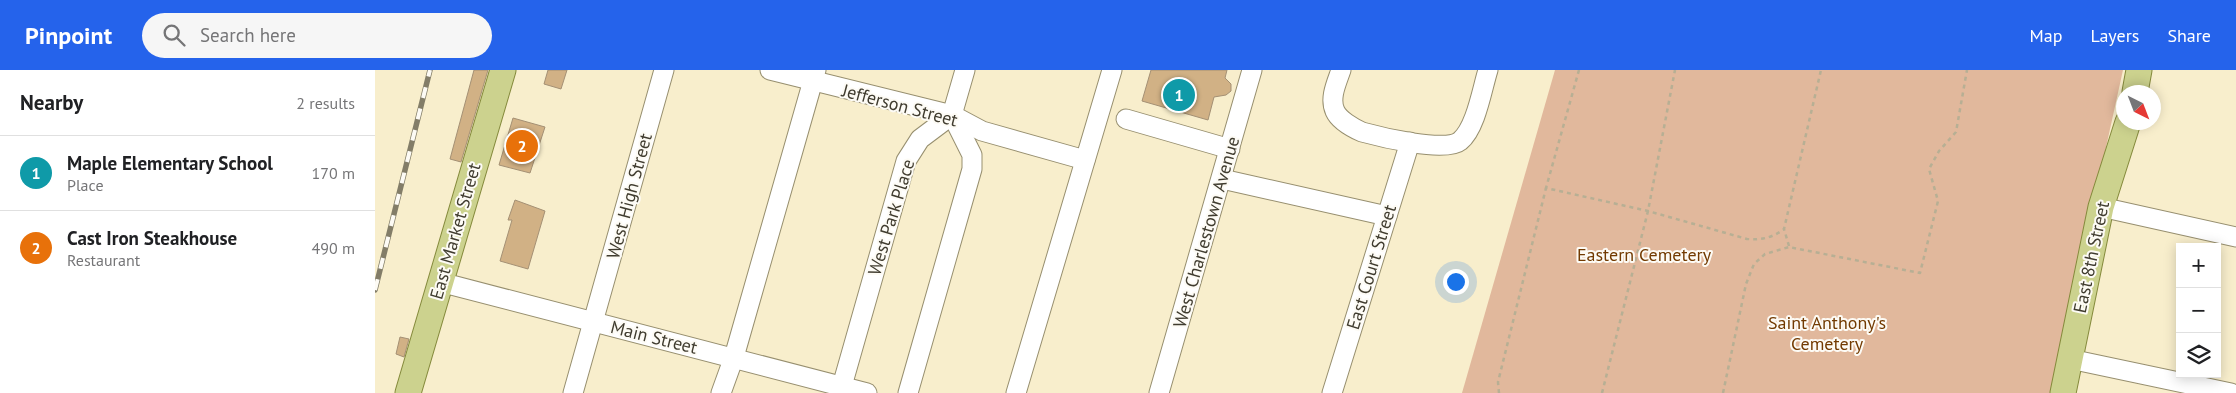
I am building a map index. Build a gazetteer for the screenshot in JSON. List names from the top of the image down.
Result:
{
  "streets": {
    "main road": ["East Market Street", "East 8th Street"],
    "street": [
      "Jefferson Street",
      "West High Street",
      "West Park Place",
      "West Charlestown Avenue",
      "East Court Street",
      "Main Street"
    ]
  },
  "crossings": [
    ["Jefferson Street", "West Park Place"],
    ["West High Street", "Main Street"],
    ["West Park Place", "Main Street"],
    ["East Market Street", "Main Street"]
  ],
  "parks": ["Eastern Cemetery", "Saint Anthony's Cemetery"],
  "north": "bottom right",
  "page": {
    "header": "Pinpoint",
    "search": "Search here",
    "nav": ["Map", "Layers", "Share"],
    "heading": ["Nearby", "2 results"],
    "pins": ["1", "2"],
    "list": [
      {
        "mark": "1",
        "name": "Maple Elementary School",
        "note": "Place",
        "value": "170 m"
      },
      {
        "mark": "2",
        "name": "Cast Iron Steakhouse",
        "note": "Restaurant",
        "value": "490 m"
      }
    ],
    "map_buttons": ["+", "−"]
  }
}
